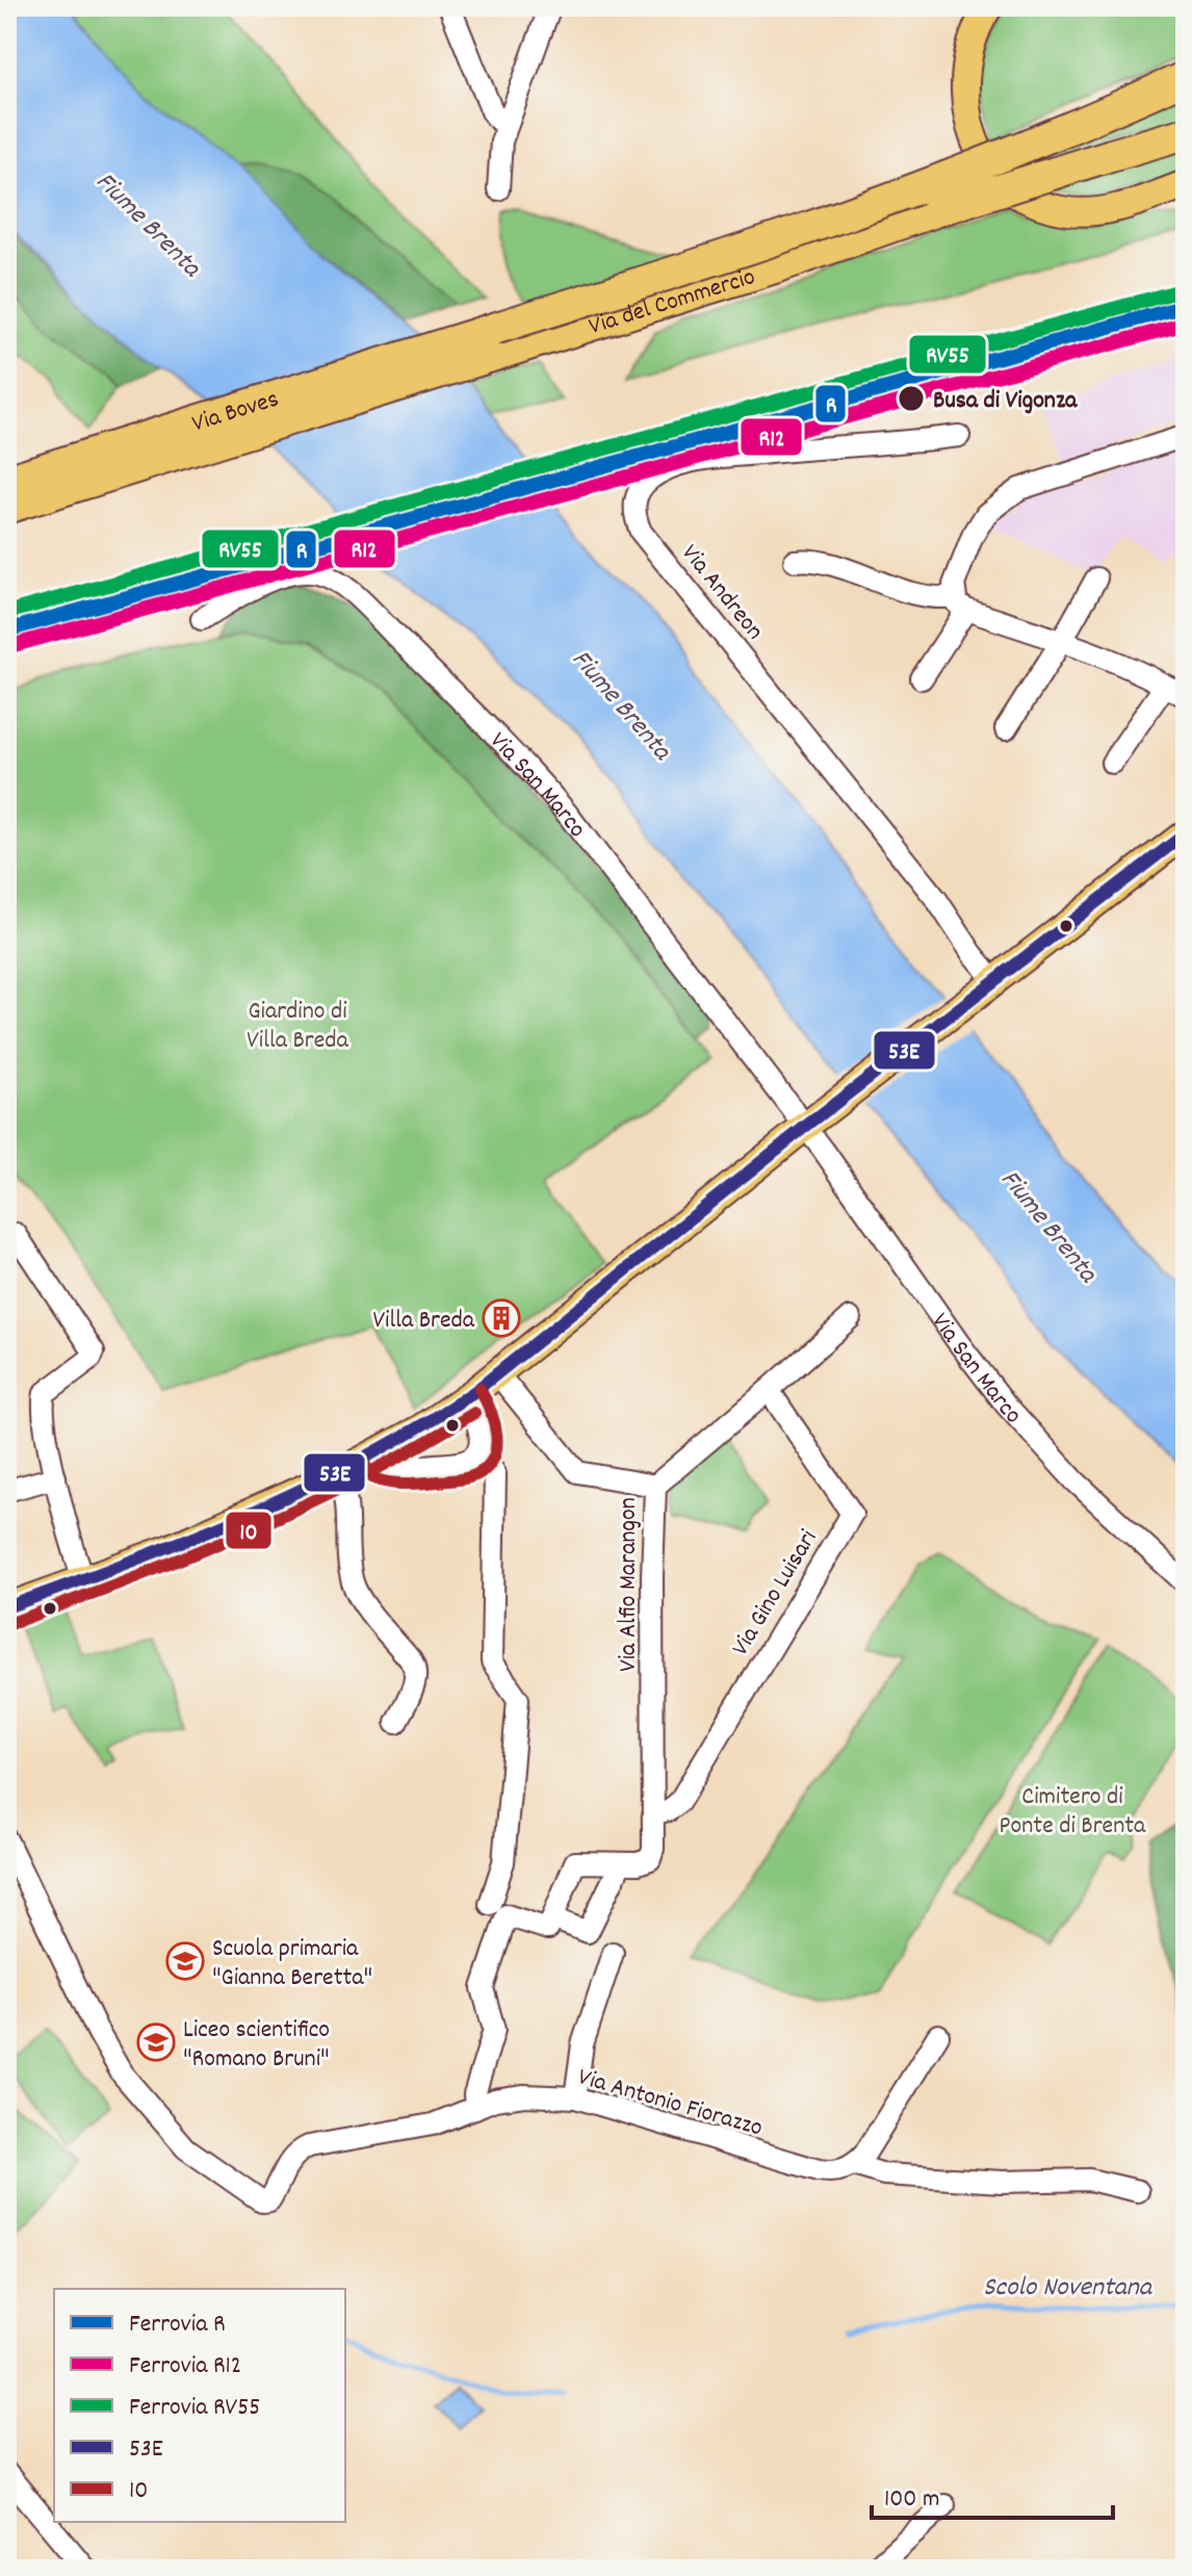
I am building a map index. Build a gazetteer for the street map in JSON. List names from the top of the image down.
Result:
{
  "streets": {
    "highway": ["Via del Commercio", "Via Boves"],
    "street": [
      "Via Andreon",
      "Via San Marco",
      "Via Alfio Marangon",
      "Via Gino Luisari",
      "Via Antonio Fiorazzo"
    ]
  },
  "crossings": [
    ["Via del Commercio", "Via Boves"],
    ["Via Alfio Marangon", "Via Gino Luisari"]
  ],
  "water": ["Fiume Brenta", "Scolo Noventana"],
  "parks": ["Giardino di Villa Breda", "Cimitero di Ponte di Brenta"],
  "places": {
    "other": ["Busa di Vigonza"],
    "building": ["Villa Breda"],
    "school or university": ["Scuola primaria \"Gianna Beretta\"", "Liceo scientifico \"Romano Bruni\""]
  },
  "lines": [
    "rail line RV55",
    "rail line R",
    "rail line R12",
    "transit line 53E",
    "transit line 10"
  ],
  "legend": [
    "Ferrovia R",
    "Ferrovia R12",
    "Ferrovia RV55",
    "53E",
    "10"
  ],
  "scale_bar": "100 m"
}
